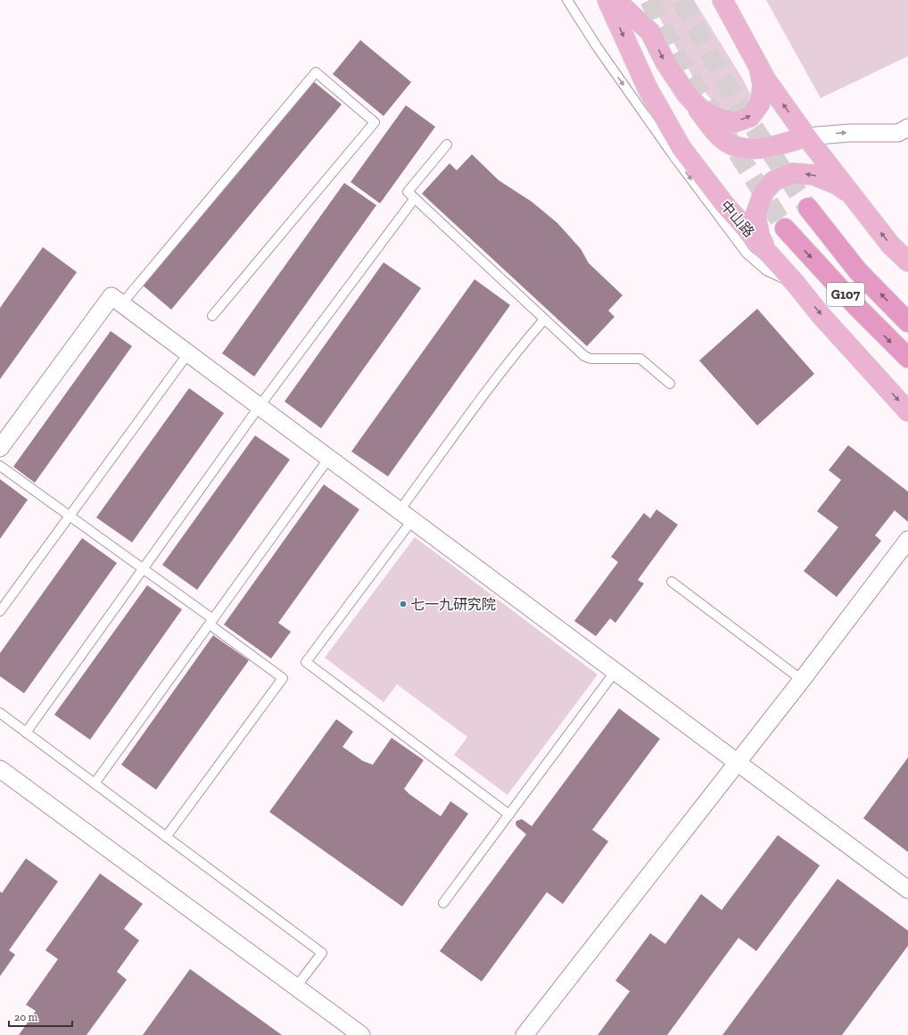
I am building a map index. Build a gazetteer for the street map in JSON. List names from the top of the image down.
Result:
{
  "streets": {
    "highway": ["G107"],
    "main road": ["中山路"]
  },
  "places": ["七一九研究院"],
  "scale_bar": "20 m"
}
